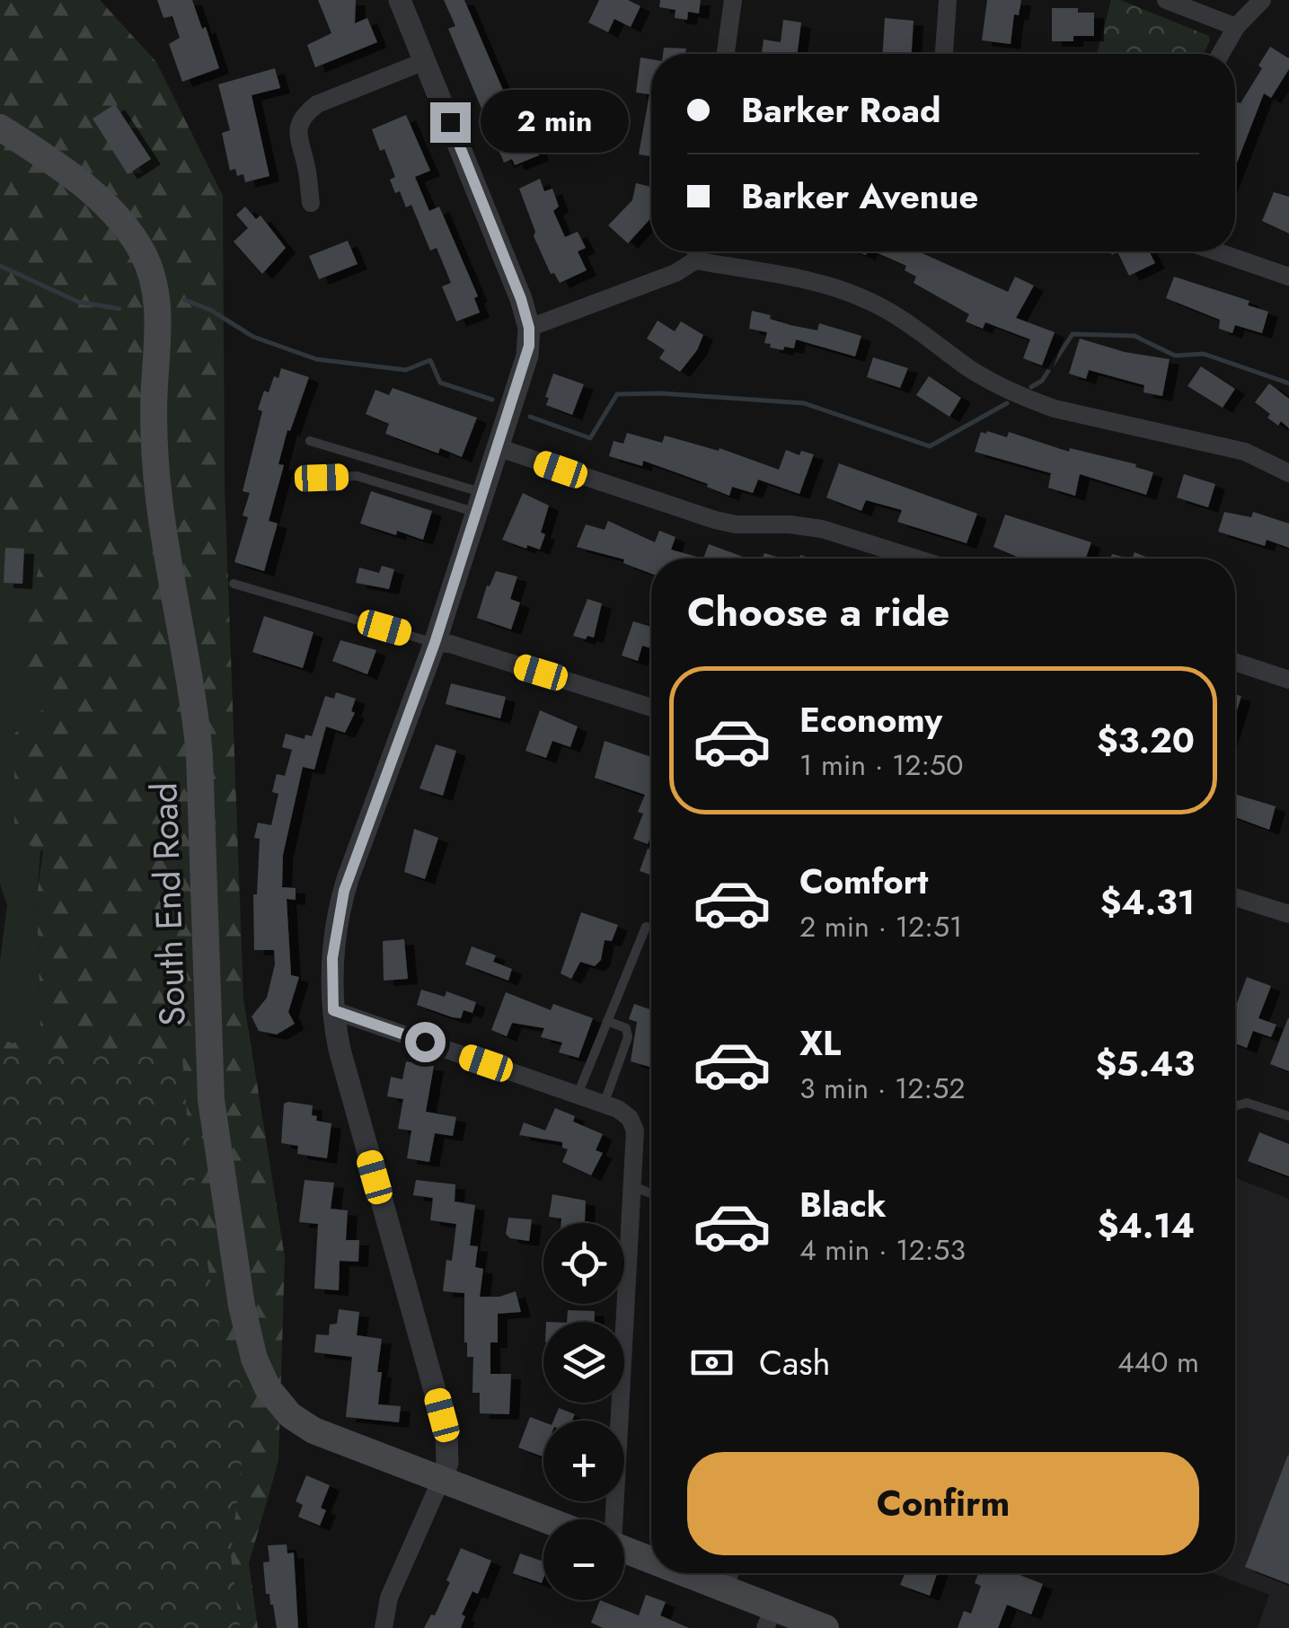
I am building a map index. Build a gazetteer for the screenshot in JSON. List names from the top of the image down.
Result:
{
  "streets": {
    "main road": ["South End Road"]
  },
  "page": {
    "banner": ["Barker Road", "Barker Avenue"],
    "bubble": "2 min",
    "heading": "Choose a ride",
    "list": [
      {
        "name": "Economy",
        "note": "1 min · 12:50",
        "value": "$3.20"
      },
      {
        "name": "Comfort",
        "note": "2 min · 12:51",
        "value": "$4.31"
      },
      {
        "name": "XL",
        "note": "3 min · 12:52",
        "value": "$5.43"
      },
      {
        "name": "Black",
        "note": "4 min · 12:53",
        "value": "$4.14"
      }
    ],
    "map_buttons": ["+", "−"],
    "pay": ["Cash", "440 m"],
    "buttons": "Confirm"
  }
}
